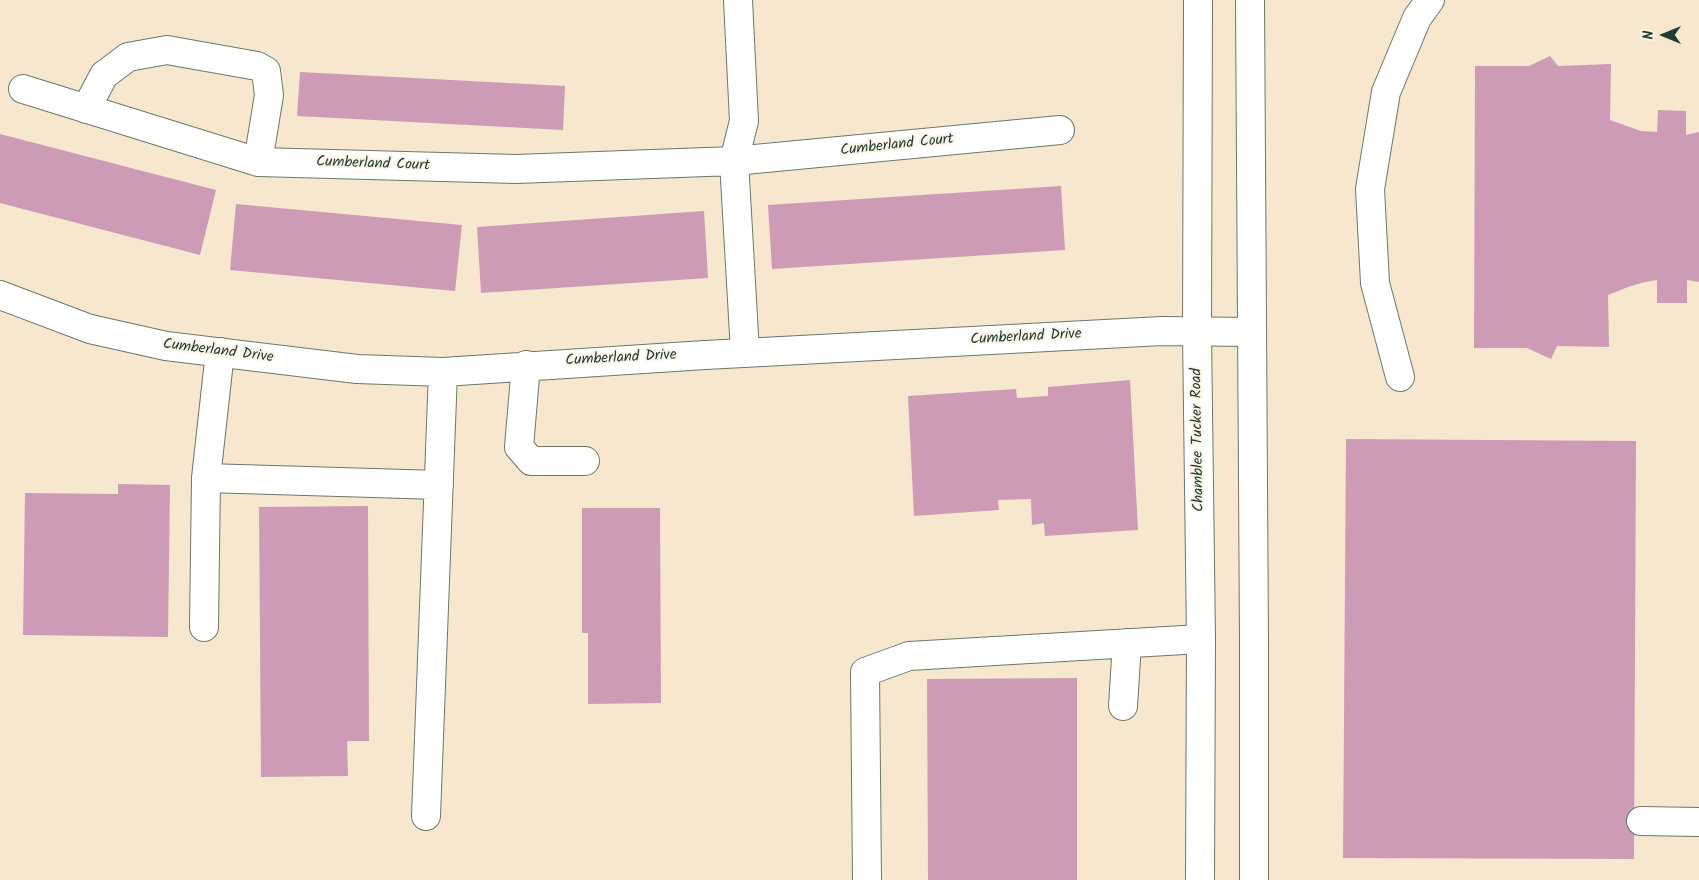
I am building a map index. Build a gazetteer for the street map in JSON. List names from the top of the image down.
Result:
{
  "streets": {
    "street": ["Cumberland Court", "Cumberland Drive", "Chamblee Tucker Road"]
  },
  "crossings": [
    ["Cumberland Drive", "Chamblee Tucker Road"]
  ],
  "north": "left"
}
